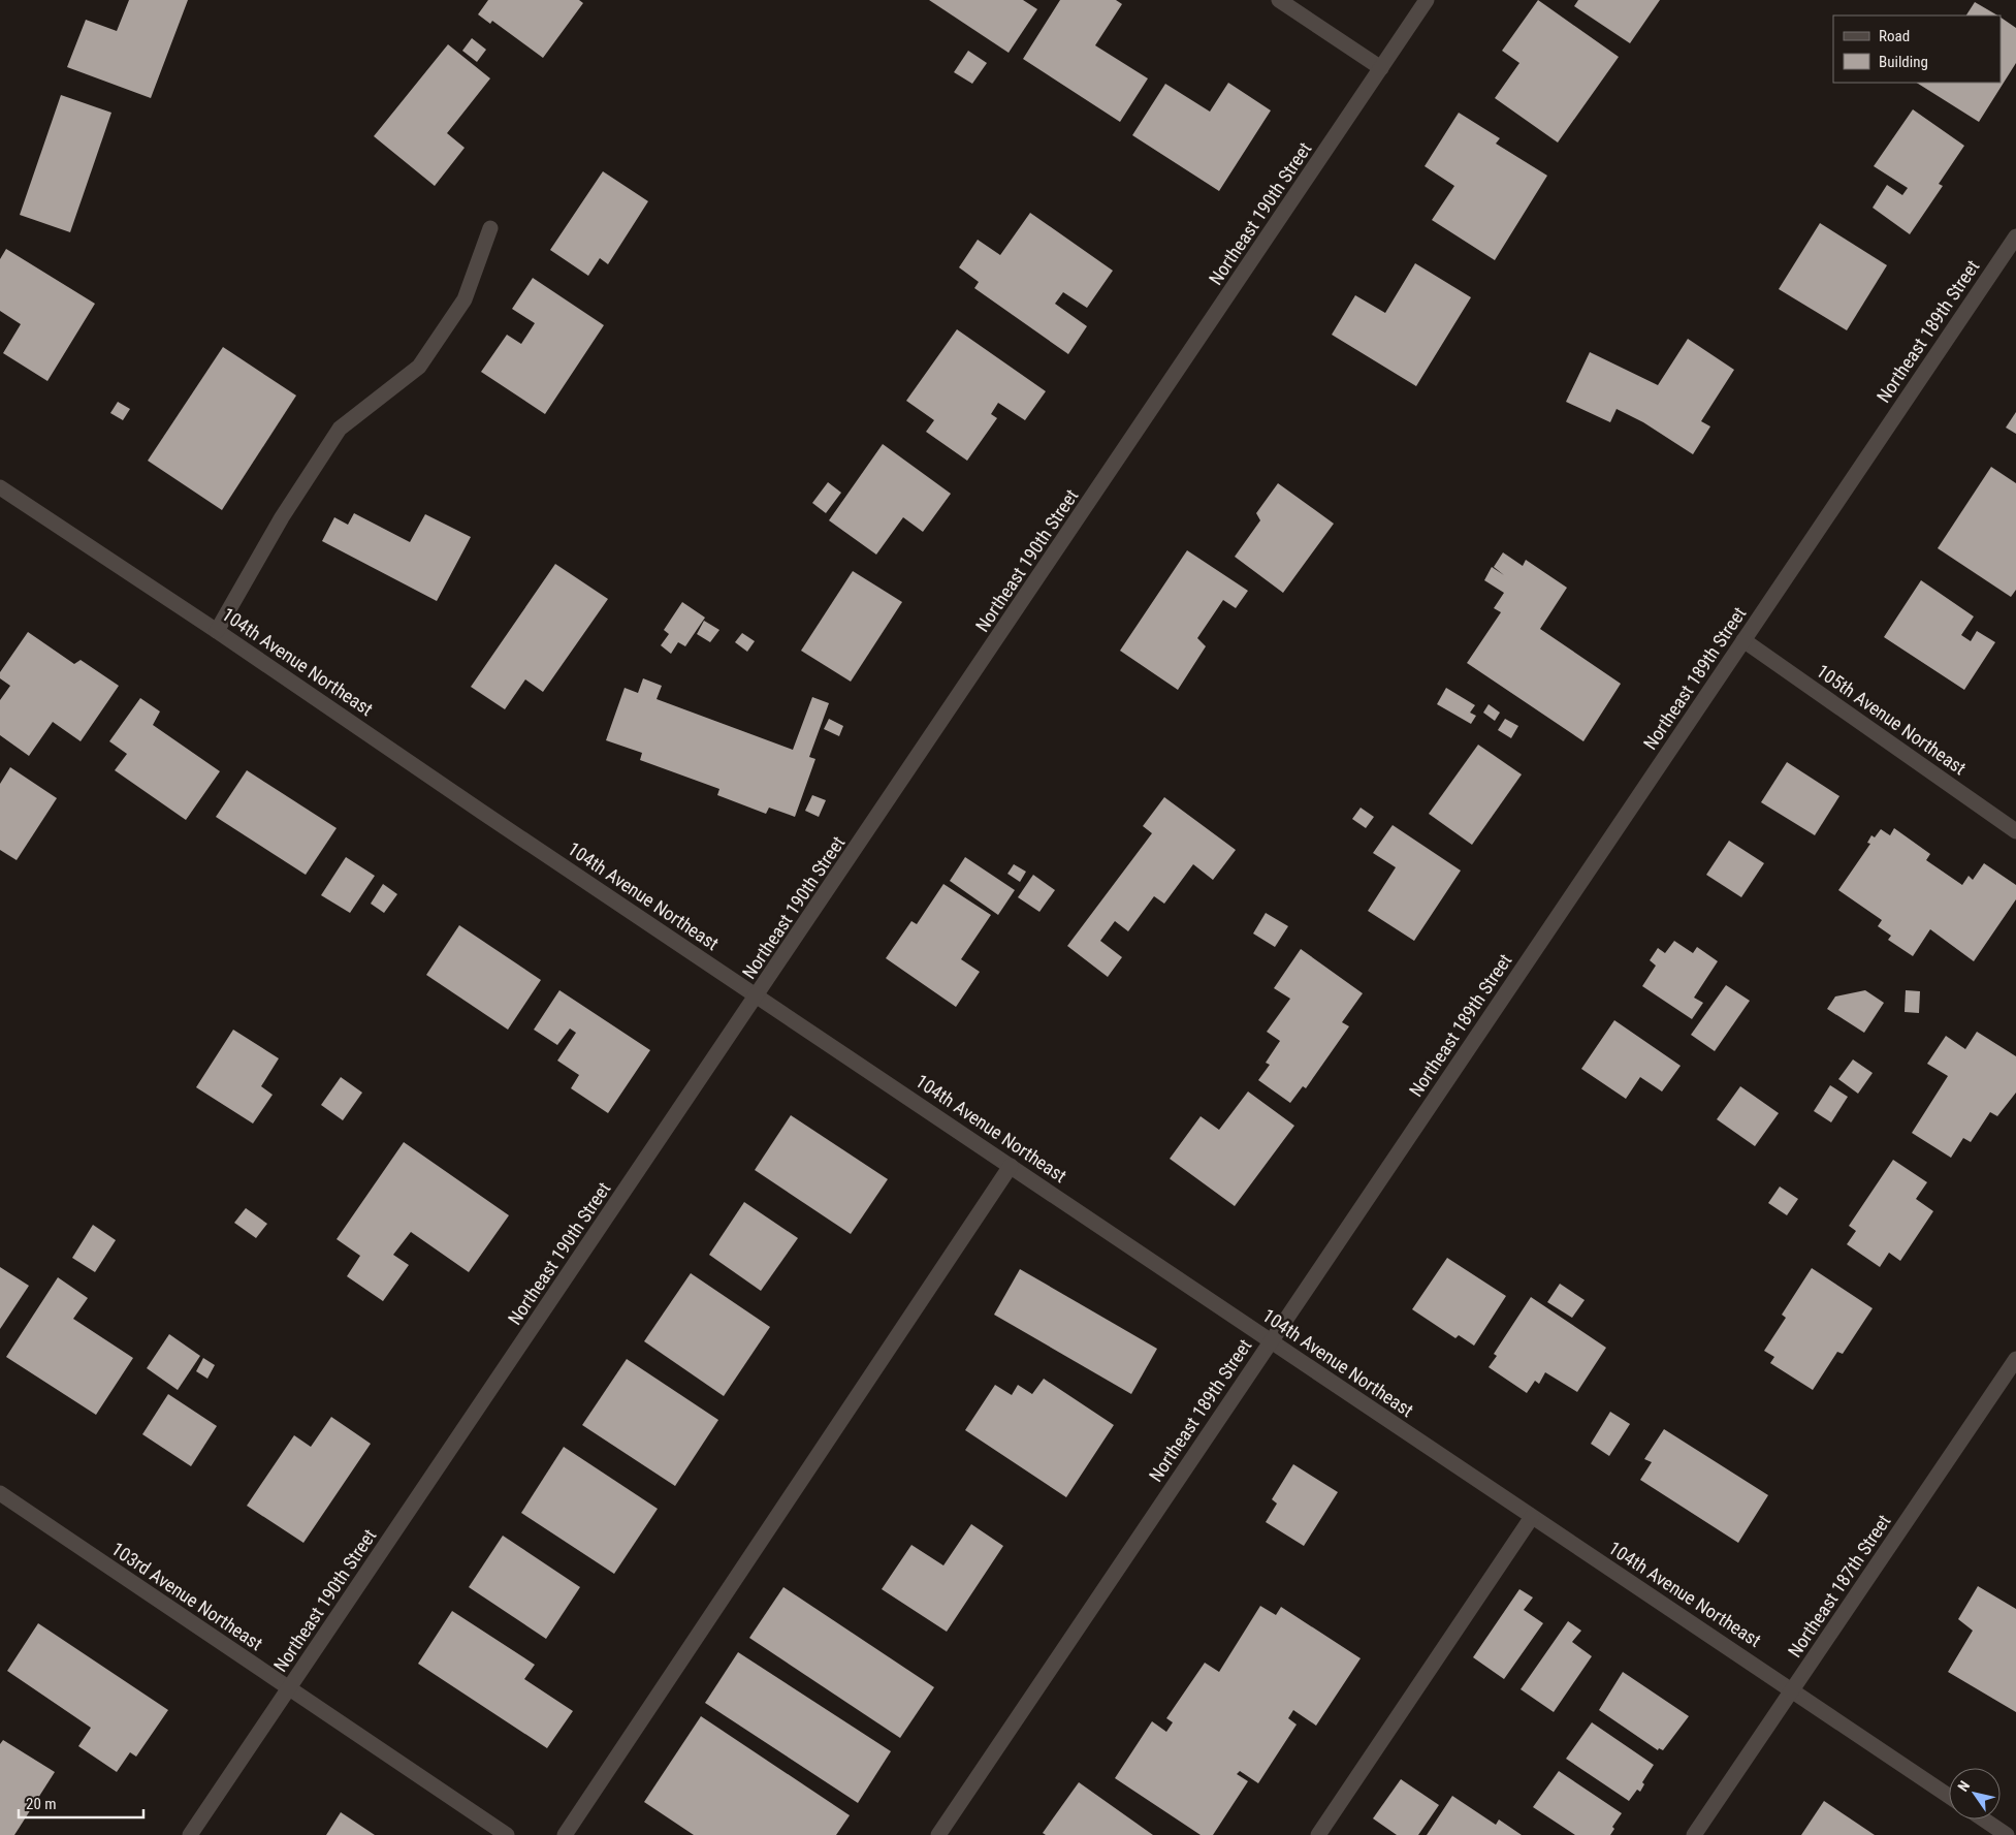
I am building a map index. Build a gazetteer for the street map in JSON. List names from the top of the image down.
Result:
{
  "streets": {
    "street": [
      "Northeast 190th Street",
      "Northeast 189th Street",
      "104th Avenue Northeast",
      "105th Avenue Northeast",
      "Northeast 187th Street",
      "103rd Avenue Northeast"
    ]
  },
  "crossings": [
    ["Northeast 190th Street", "104th Avenue Northeast"],
    ["Northeast 190th Street", "103rd Avenue Northeast"],
    ["Northeast 189th Street", "104th Avenue Northeast"],
    ["Northeast 189th Street", "105th Avenue Northeast"],
    ["104th Avenue Northeast", "Northeast 187th Street"]
  ],
  "legend": ["Road", "Building"],
  "scale_bar": "20 m",
  "north": "top left"
}
